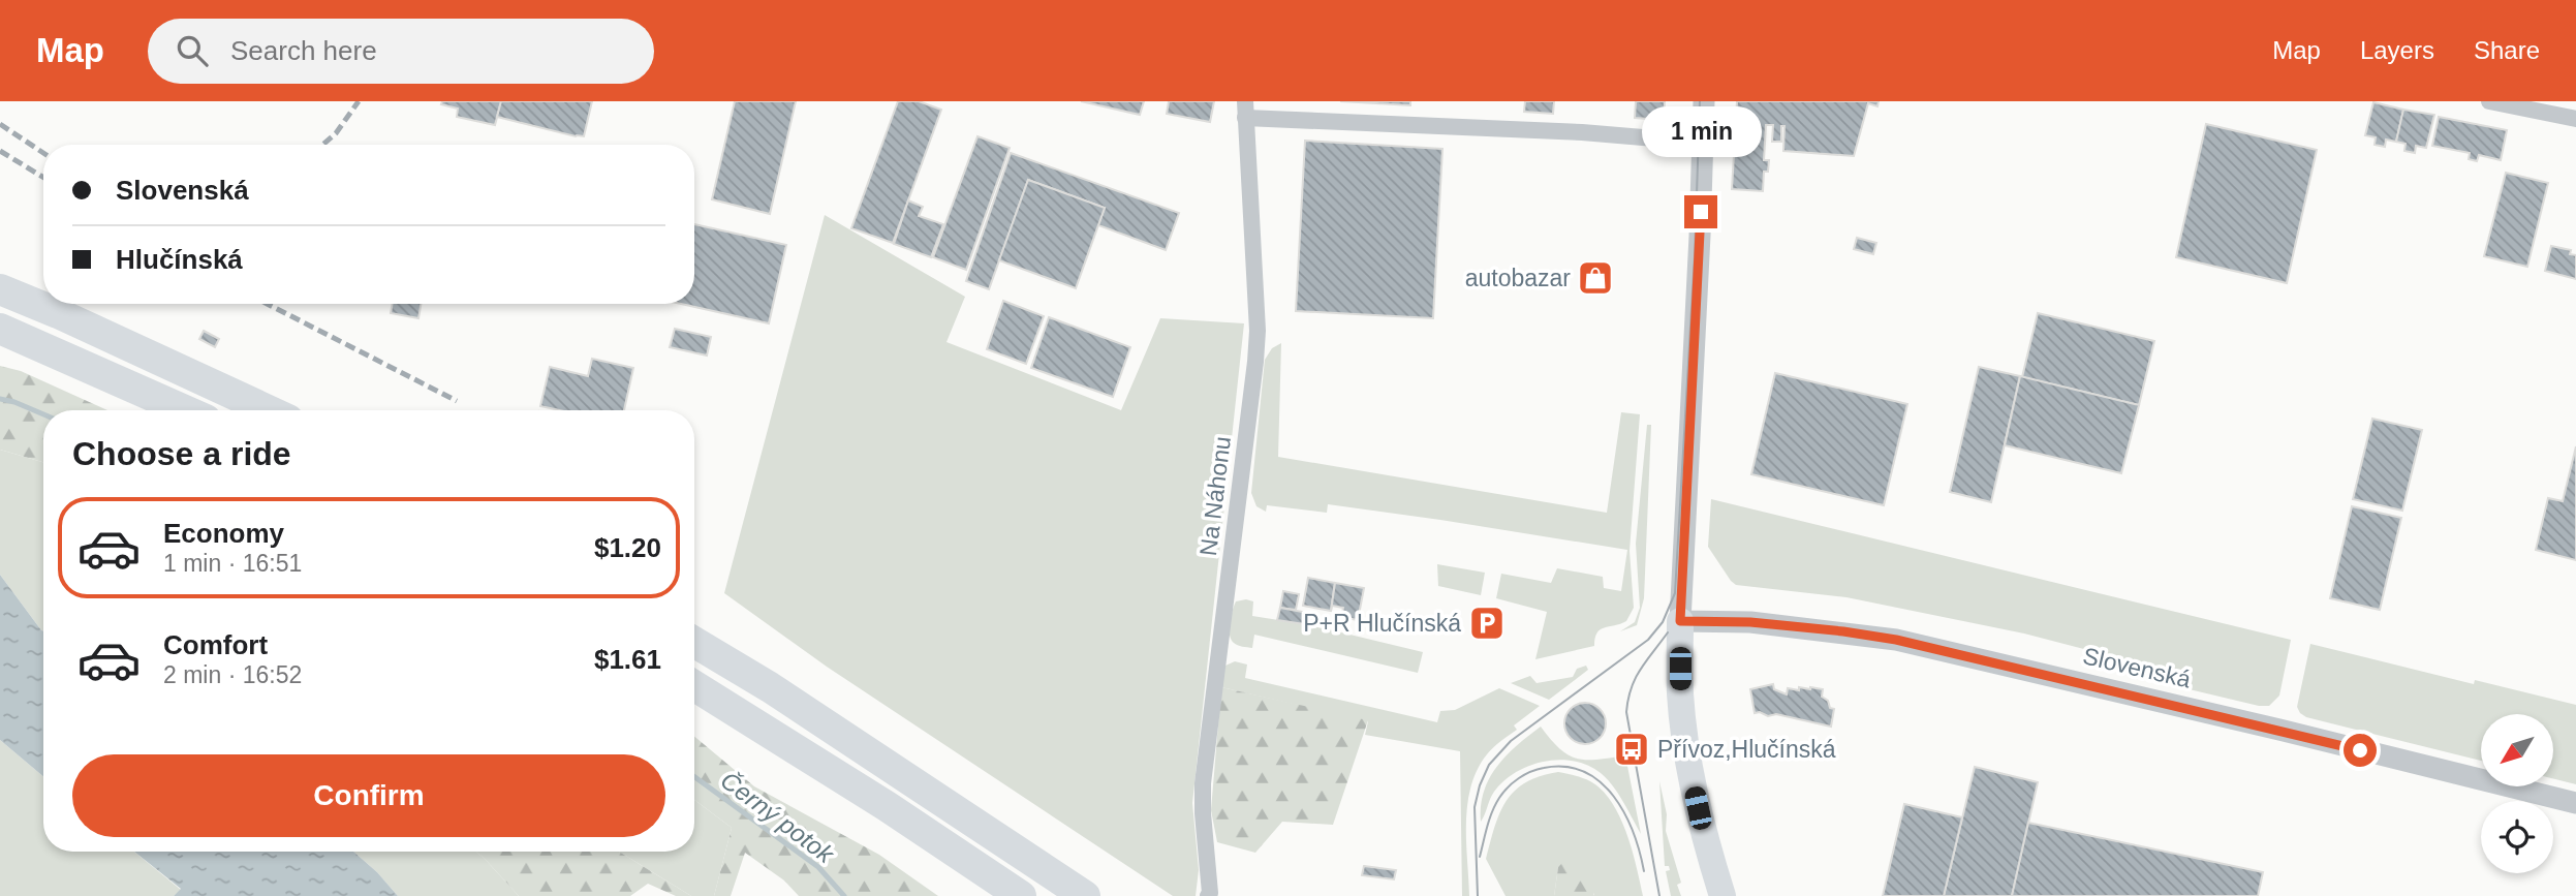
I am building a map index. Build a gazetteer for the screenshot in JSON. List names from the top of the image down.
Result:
{
  "streets": {
    "street": ["Na Náhonu", "Slovenská"]
  },
  "water": ["Černý potok"],
  "places": {
    "shop": ["autobazar"],
    "parking": ["P+R Hlučínská"],
    "bus stop": ["Přívoz,Hlučínská"]
  },
  "north": "bottom left",
  "page": {
    "header": "Map",
    "search": "Search here",
    "nav": ["Map", "Layers", "Share"],
    "bubble": "1 min",
    "banner": ["Slovenská", "Hlučínská"],
    "heading": "Choose a ride",
    "list": [
      {
        "name": "Economy",
        "note": "1 min · 16:51",
        "value": "$1.20"
      },
      {
        "name": "Comfort",
        "note": "2 min · 16:52",
        "value": "$1.61"
      }
    ],
    "buttons": "Confirm"
  }
}
